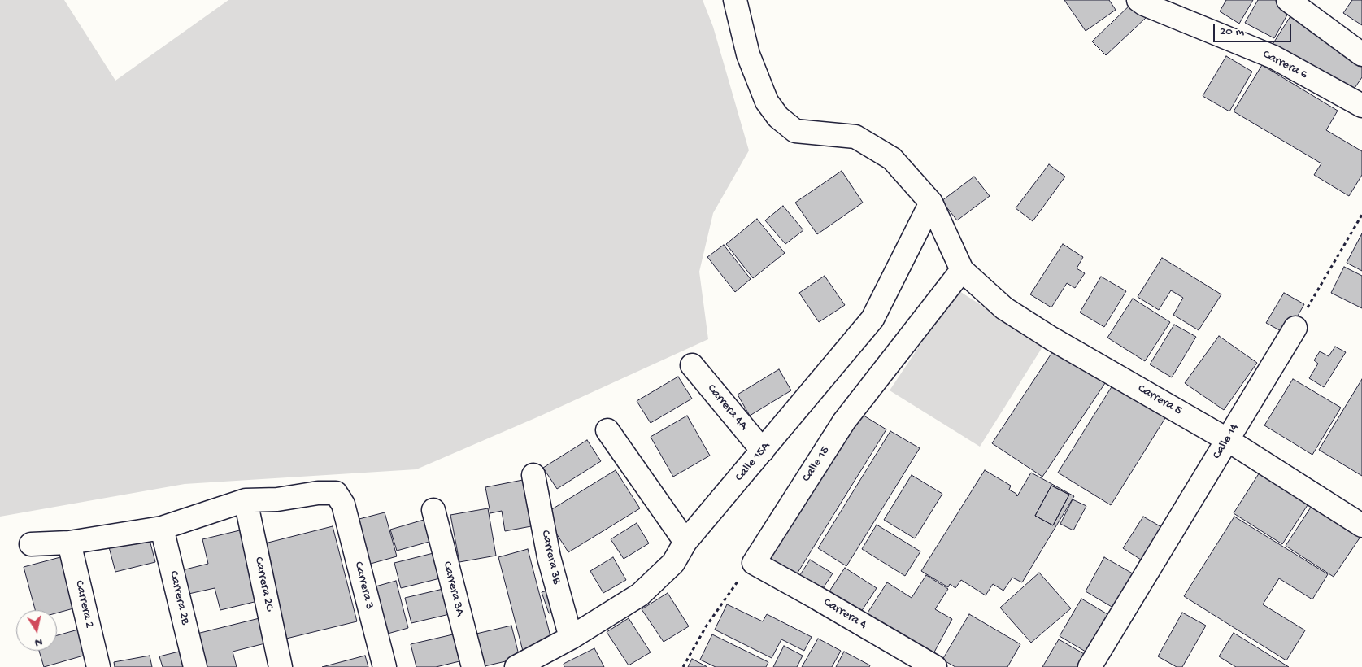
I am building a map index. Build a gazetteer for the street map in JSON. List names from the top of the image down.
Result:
{
  "streets": {
    "street": [
      "Carrera 6",
      "Carrera 5",
      "Carrera 4A",
      "Calle 14",
      "Calle 15A",
      "Calle 15",
      "Carrera 3B",
      "Carrera 2C",
      "Carrera 3",
      "Carrera 3A",
      "Carrera 2B",
      "Carrera 2",
      "Carrera 4"
    ]
  },
  "crossings": [
    ["Carrera 5", "Calle 14"],
    ["Carrera 5", "Calle 15"],
    ["Carrera 4A", "Calle 15A"],
    ["Calle 15A", "Carrera 3B"],
    ["Calle 15", "Carrera 4"],
    ["Carrera 2C", "Carrera 3"]
  ],
  "scale_bar": "20 m",
  "north": "bottom"
}
